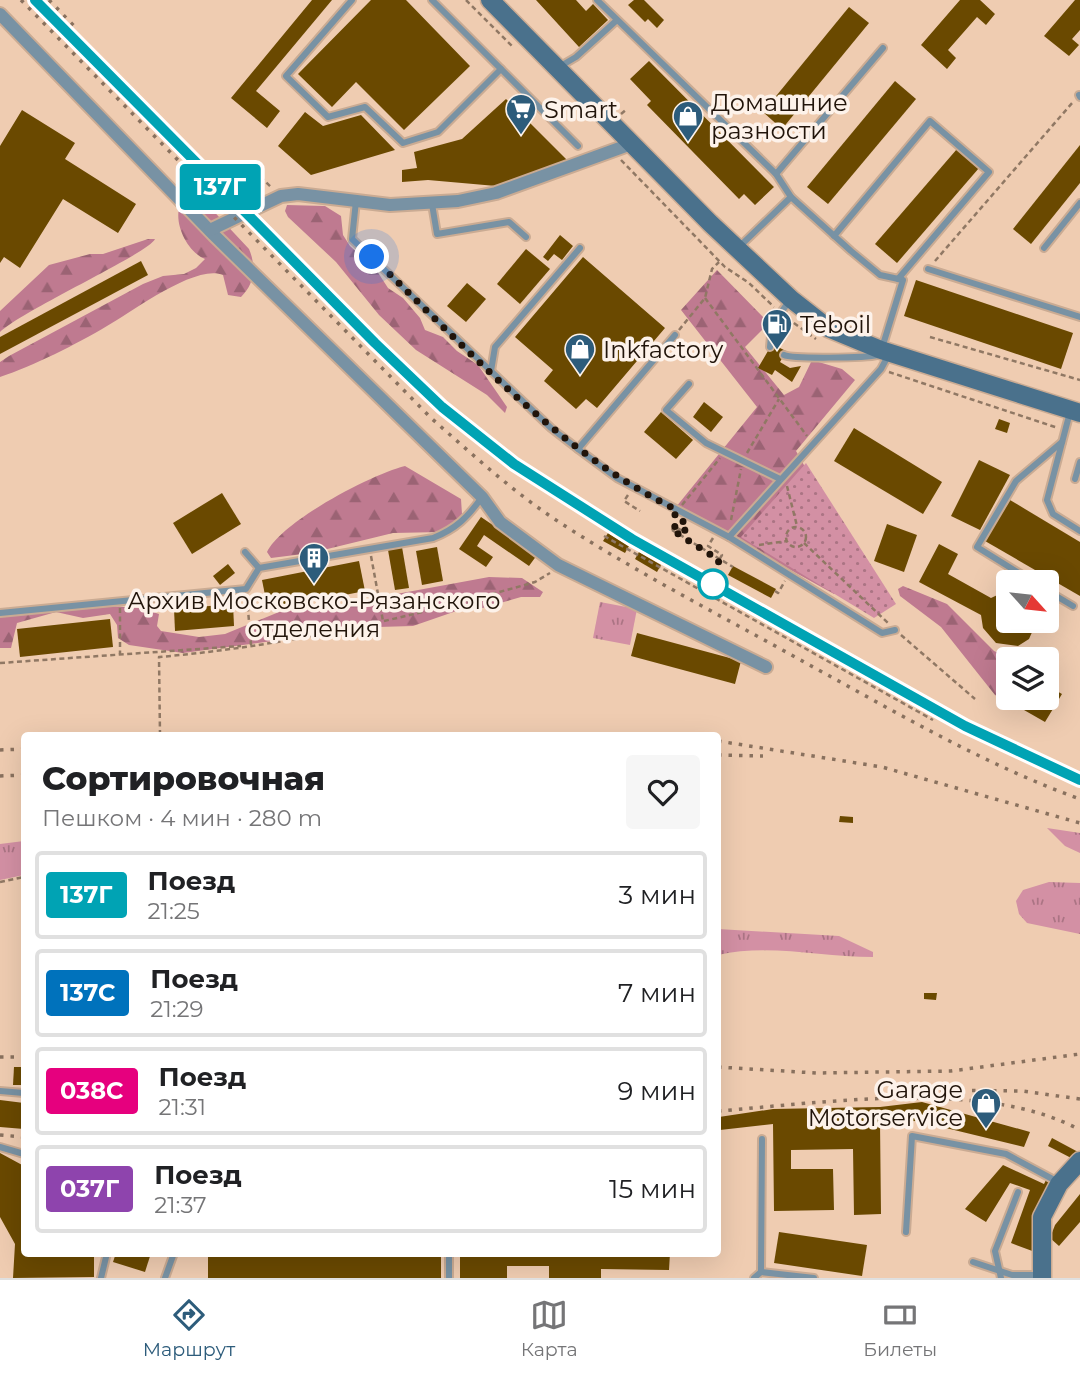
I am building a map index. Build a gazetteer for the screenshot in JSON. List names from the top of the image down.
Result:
{
  "places": {
    "supermarket": ["Smart"],
    "shop": ["Домашние разности", "Inkfactory", "Garage Motorservice"],
    "fuel station": ["Teboil"],
    "building": ["Архив Московско-Рязанского отделения"]
  },
  "north": "bottom right",
  "page": {
    "on_map": "137Г",
    "heading": ["Сортировочная", "Пешком · 4 мин · 280 m"],
    "list": [
      {
        "mark": "137Г",
        "name": "Поезд",
        "note": "21:25",
        "value": "3 мин"
      },
      {
        "mark": "137С",
        "name": "Поезд",
        "note": "21:29",
        "value": "7 мин"
      },
      {
        "mark": "038С",
        "name": "Поезд",
        "note": "21:31",
        "value": "9 мин"
      },
      {
        "mark": "037Г",
        "name": "Поезд",
        "note": "21:37",
        "value": "15 мин"
      }
    ],
    "tabs": ["Маршрут", "Карта", "Билеты"]
  }
}
